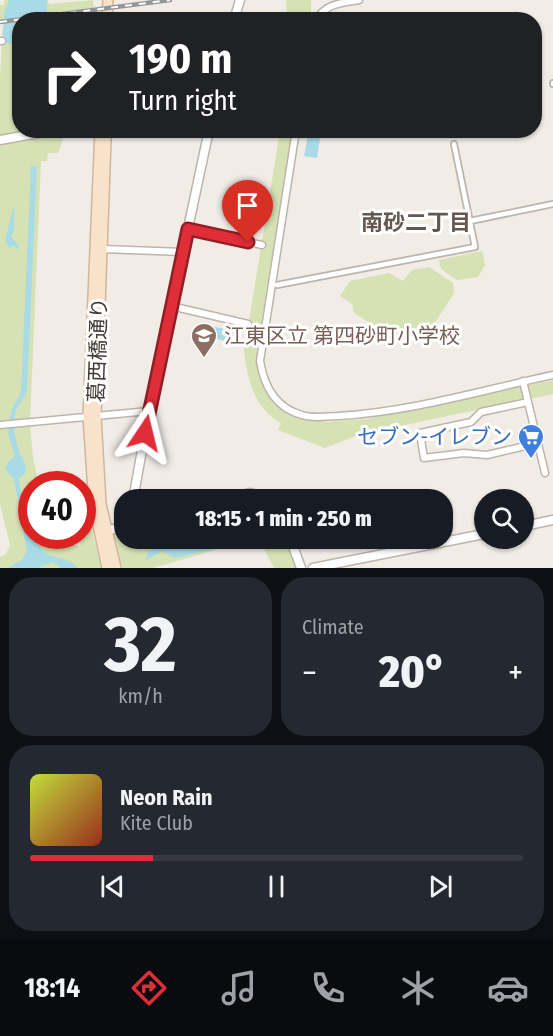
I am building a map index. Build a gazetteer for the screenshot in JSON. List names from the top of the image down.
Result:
{
  "streets": {
    "main road": ["葛西橋通り"]
  },
  "districts": ["南砂二丁目"],
  "places": {
    "school or university": ["江東区立 第四砂町小学校"],
    "supermarket": ["セブン-イレブン"]
  },
  "page": {
    "turn": ["190 m", "Turn right"],
    "limit": "40",
    "trip": "18:15 · 1 min · 250 m",
    "tile": [
      ["32", "km/h"],
      "Climate"
    ],
    "heat": ["−", "20°", "+"],
    "song": ["Neon Rain", "Kite Club"],
    "tabs": "18:14"
  }
}
